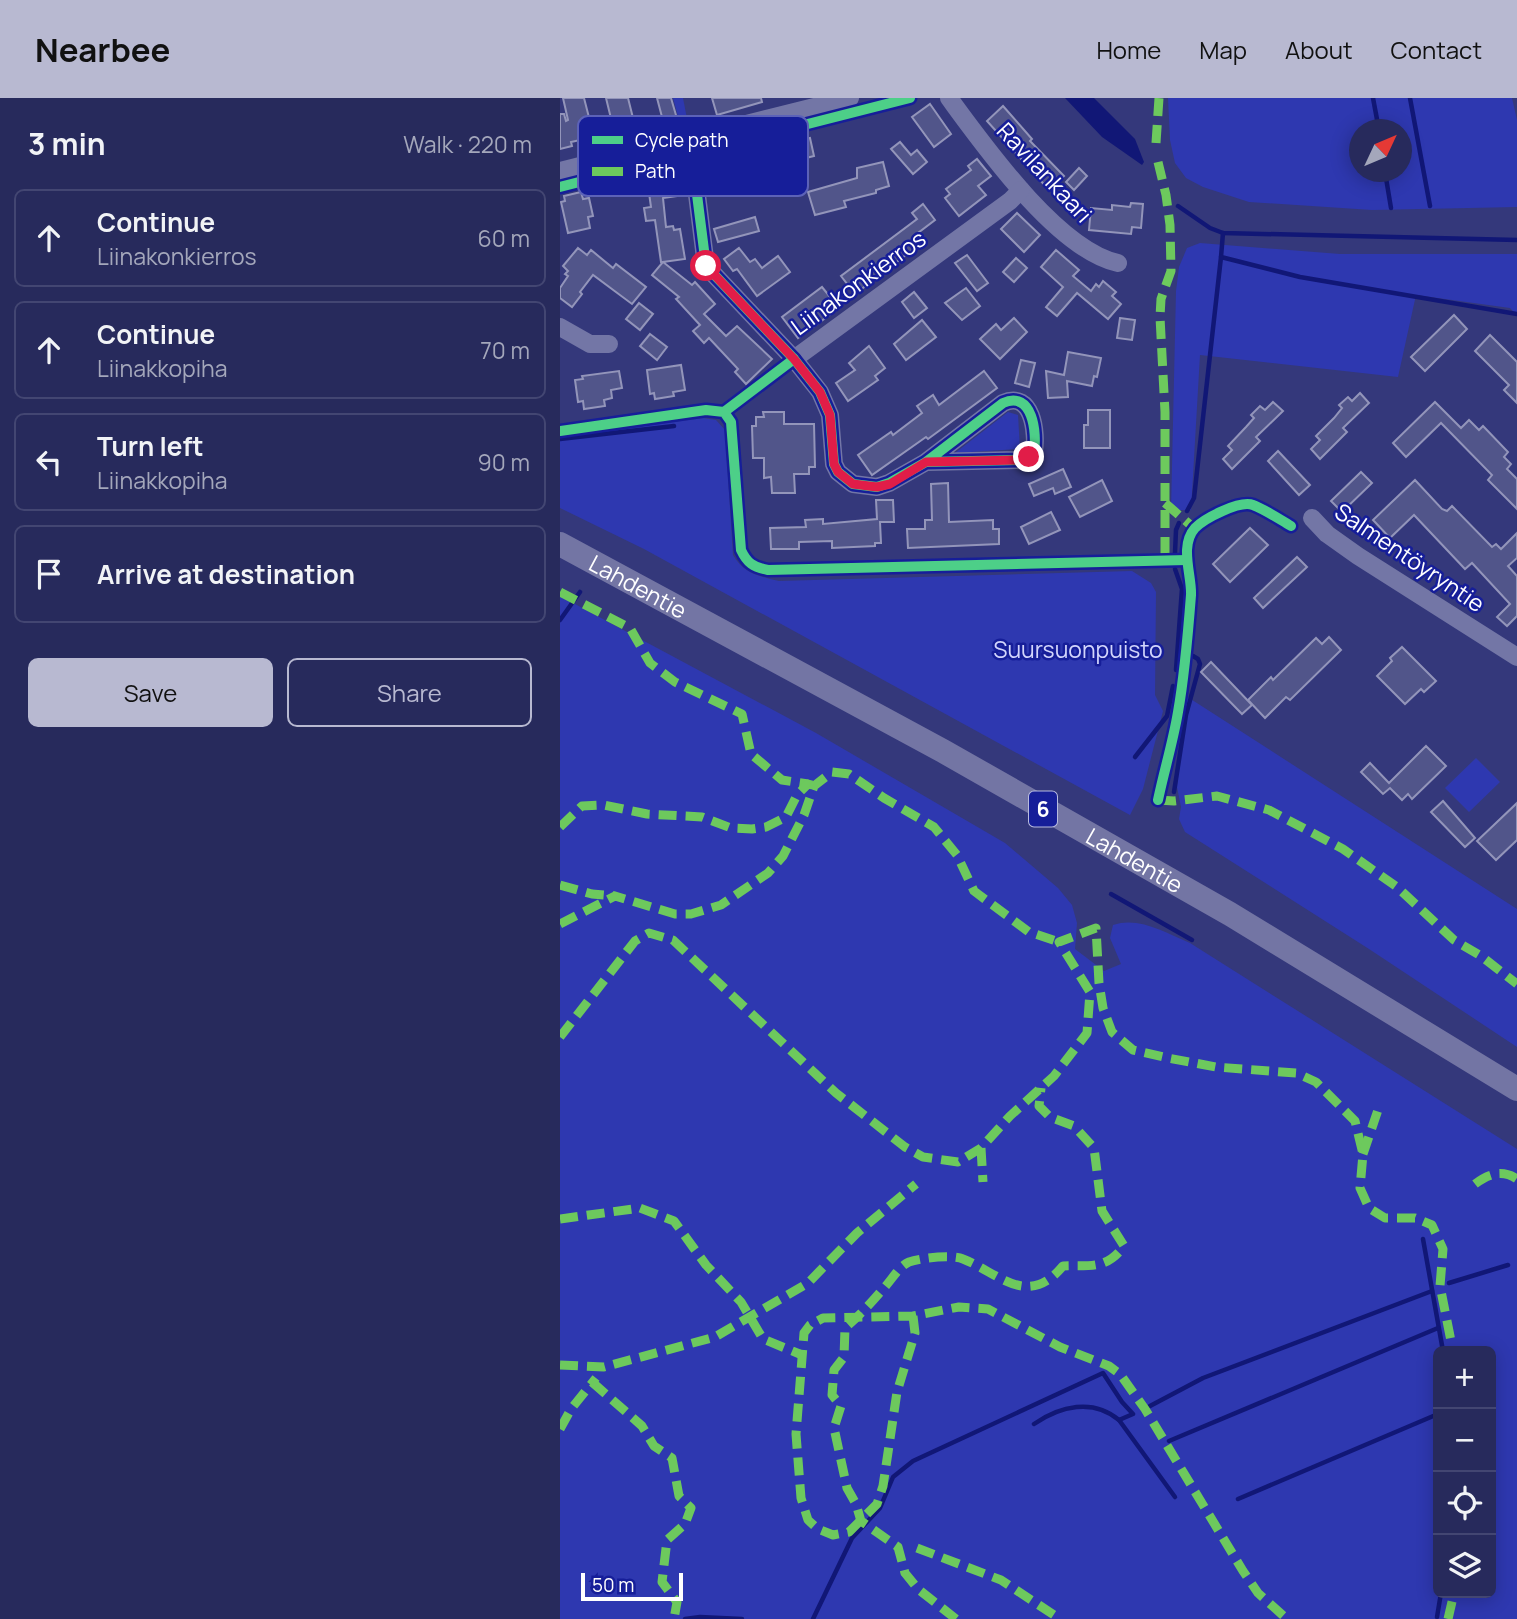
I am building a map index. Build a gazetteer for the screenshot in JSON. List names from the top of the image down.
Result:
{
  "streets": {
    "highway": ["Lahdentie", "6"],
    "street": ["Ravilankaari", "Liinakonkierros", "Salmentöyryntie"]
  },
  "crossings": [
    ["Ravilankaari", "Liinakonkierros"]
  ],
  "parks": ["Suursuonpuisto"],
  "legend": ["Cycle path", "Path"],
  "scale_bar": "50 m",
  "north": "top right",
  "page": {
    "header": "Nearbee",
    "nav": [
      "Home",
      "Map",
      "About",
      "Contact"
    ],
    "heading": ["3 min", "Walk · 220 m"],
    "list": [
      ["Continue", "Liinakonkierros", "60 m"],
      ["Continue", "Liinakkopiha", "70 m"],
      ["Turn left", "Liinakkopiha", "90 m"],
      "Arrive at destination"
    ],
    "buttons": ["Save", "Share"],
    "map_buttons": ["+", "−"],
    "scale": "50 m"
  }
}
